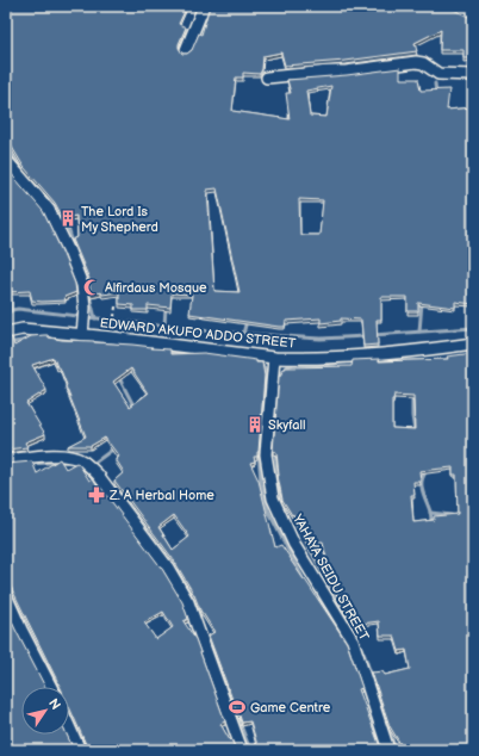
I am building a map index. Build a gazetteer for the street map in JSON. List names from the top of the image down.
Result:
{
  "streets": {
    "street": ["EDWARD AKUFO ADDO STREET", "YAHAYA SEIDU STREET"]
  },
  "crossings": [
    ["EDWARD AKUFO ADDO STREET", "YAHAYA SEIDU STREET"]
  ],
  "places": {
    "building": ["The Lord Is My Shepherd", "Skyfall"],
    "mosque": ["Alfirdaus Mosque"],
    "pharmacy": ["Z. A Herbal Home"],
    "sports": ["Game Centre"]
  },
  "north": "top right"
}
